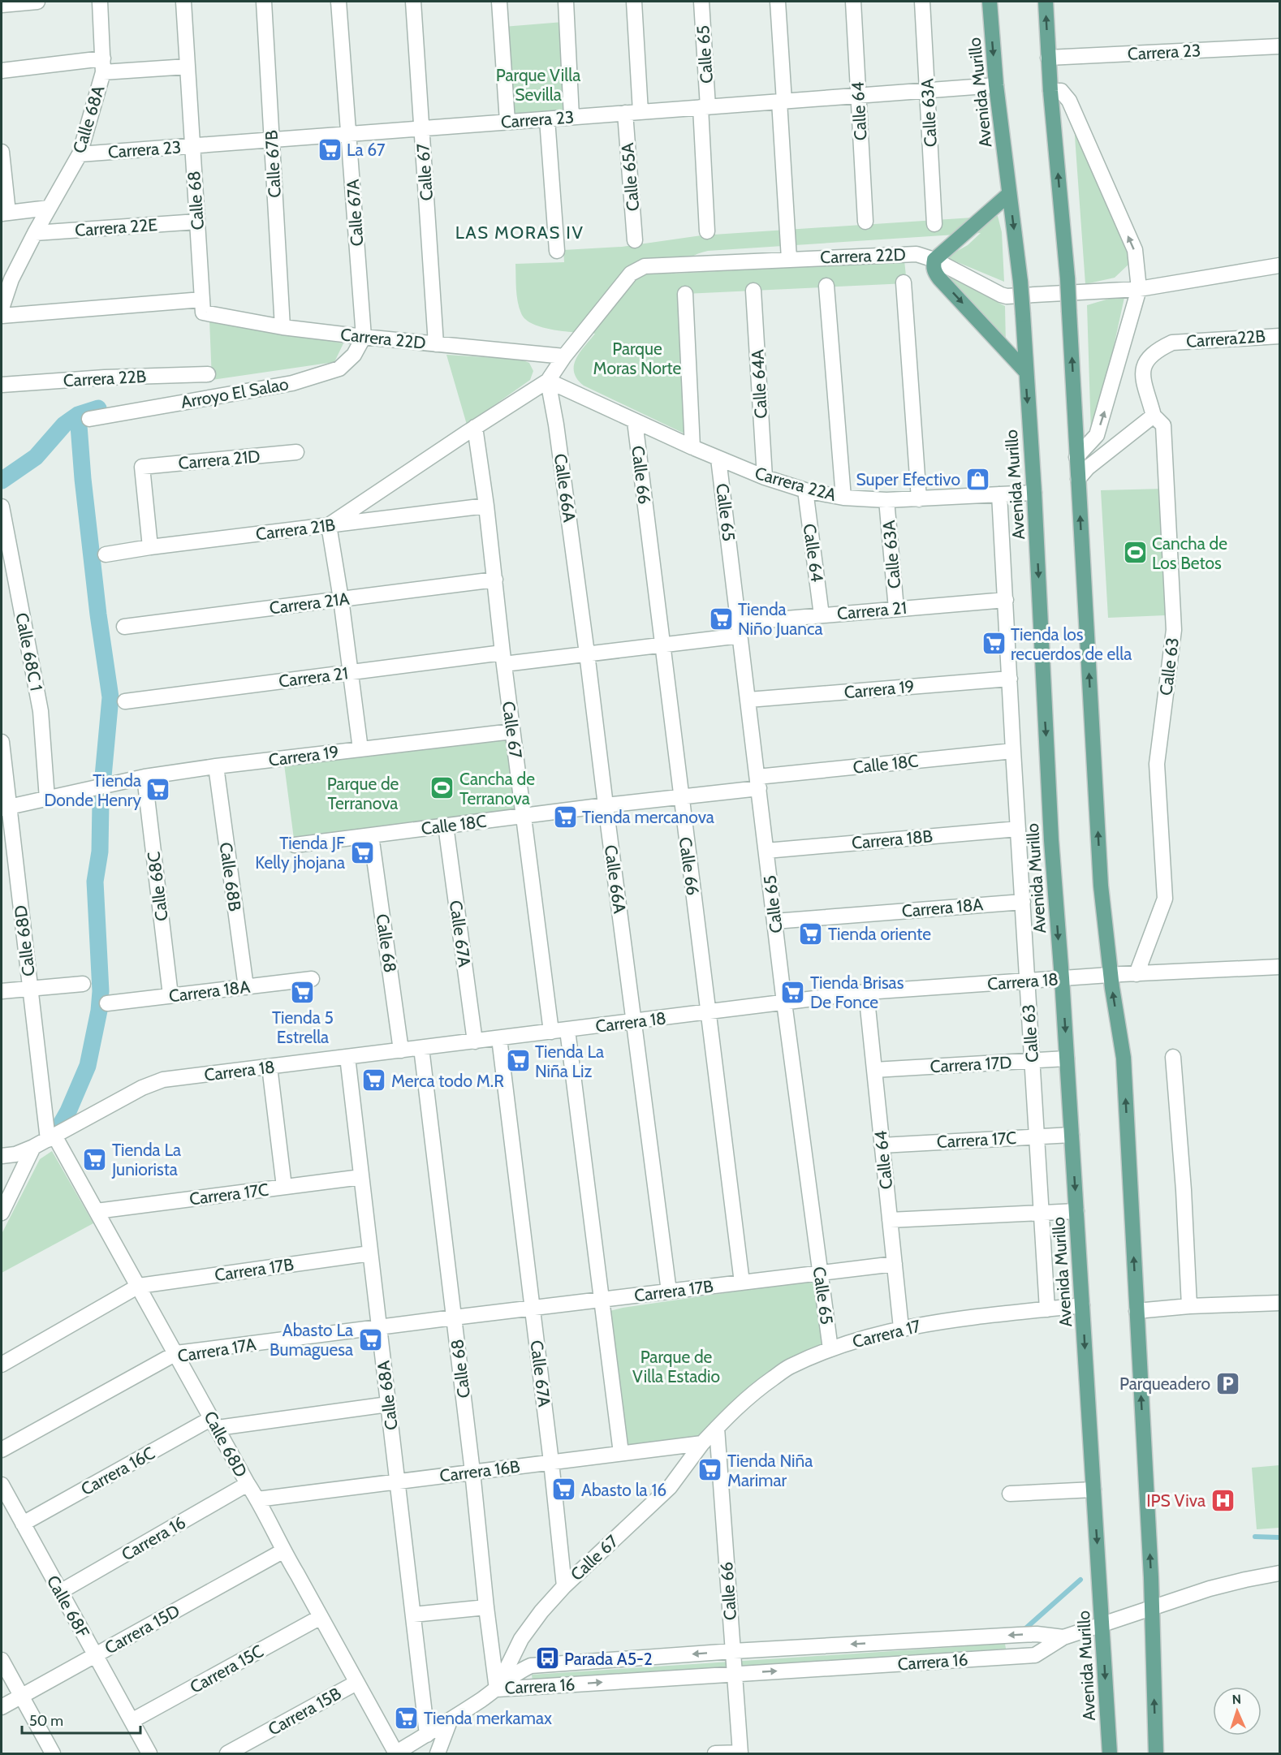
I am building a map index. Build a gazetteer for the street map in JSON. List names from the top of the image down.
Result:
{
  "streets": {
    "main road": ["Avenida Murillo"],
    "street": [
      "Carrera 23",
      "Calle 65",
      "Calle 64",
      "Calle 63A",
      "Calle 68A",
      "Calle 67B",
      "Calle 67",
      "Calle 65A",
      "Calle 68",
      "Calle 67A",
      "Carrera 22E",
      "Carrera 22D",
      "Carrera22B",
      "Carrera 22B",
      "Calle 64A",
      "Arroyo El Salao",
      "Carrera 21D",
      "Calle 66",
      "Carrera 22A",
      "Calle 66A",
      "Carrera 21B",
      "Carrera 21A",
      "Carrera 21",
      "Calle 68C 1",
      "Calle 63",
      "Carrera 19",
      "Calle 18C",
      "Carrera 18B",
      "Calle 68B",
      "Calle 68C",
      "Carrera 18A",
      "Calle 68D",
      "Carrera 18",
      "Carrera 17D",
      "Carrera 17C",
      "Carrera 17B",
      "Carrera 17",
      "Carrera 17A",
      "Carrera 16C",
      "Carrera 16B",
      "Carrera 16",
      "Calle 68F",
      "Carrera 15D",
      "Carrera 15C",
      "Carrera 15B"
    ]
  },
  "crossings": [
    ["Carrera 23", "Calle 65"],
    ["Carrera 23", "Avenida Murillo"],
    ["Carrera 23", "Calle 64"],
    ["Carrera 23", "Calle 63A"],
    ["Carrera 23", "Calle 68A"],
    ["Carrera 23", "Calle 67B"],
    ["Carrera 23", "Calle 67"],
    ["Carrera 23", "Calle 65A"],
    ["Carrera 23", "Calle 68"],
    ["Carrera 23", "Calle 67A"],
    ["Calle 65", "Carrera 22A"],
    ["Calle 65", "Carrera 21"],
    ["Calle 65", "Carrera 19"],
    ["Calle 65", "Calle 18C"],
    ["Calle 65", "Carrera 18B"],
    ["Calle 65", "Carrera 18A"],
    ["Calle 65", "Carrera 18"],
    ["Calle 65", "Carrera 17B"],
    ["Calle 65", "Carrera 17"],
    ["Avenida Murillo", "Carrera 22A"],
    ["Avenida Murillo", "Carrera 18"],
    ["Avenida Murillo", "Carrera 17D"],
    ["Avenida Murillo", "Carrera 17C"],
    ["Avenida Murillo", "Carrera 17"],
    ["Avenida Murillo", "Carrera 16"],
    ["Calle 64", "Carrera 22A"],
    ["Calle 64", "Carrera 21"],
    ["Calle 64", "Carrera 18"],
    ["Calle 64", "Carrera 17D"],
    ["Calle 64", "Carrera 17C"],
    ["Calle 64", "Carrera 17B"],
    ["Calle 64", "Carrera 17"],
    ["Calle 63A", "Carrera 22A"],
    ["Calle 63A", "Carrera 21"],
    ["Calle 68A", "Carrera 22E"],
    ["Calle 68A", "Carrera 18"],
    ["Calle 68A", "Carrera 17C"],
    ["Calle 68A", "Carrera 17B"],
    ["Calle 68A", "Carrera 17A"],
    ["Calle 68A", "Carrera 16C"],
    ["Calle 68A", "Carrera 16B"],
    ["Calle 67B", "Carrera 22D"],
    ["Calle 67", "Calle 67A"],
    ["Calle 67", "Carrera 22D"],
    ["Calle 67", "Carrera 21B"],
    ["Calle 67", "Carrera 21A"],
    ["Calle 67", "Carrera 21"],
    ["Calle 67", "Carrera 19"],
    ["Calle 67", "Calle 18C"],
    ["Calle 67", "Carrera 18"],
    ["Calle 67", "Carrera 16B"],
    ["Calle 68", "Carrera 22E"],
    ["Calle 68", "Carrera 22D"],
    ["Calle 68", "Calle 18C"],
    ["Calle 68", "Carrera 18"],
    ["Calle 68", "Carrera 17B"],
    ["Calle 68", "Carrera 17A"],
    ["Calle 68", "Carrera 16B"],
    ["Calle 68", "Carrera 16"],
    ["Calle 67A", "Carrera 22D"],
    ["Calle 67A", "Arroyo El Salao"],
    ["Calle 67A", "Calle 18C"],
    ["Calle 67A", "Carrera 18"],
    ["Calle 67A", "Carrera 17B"],
    ["Calle 67A", "Carrera 16B"],
    ["Carrera 22D", "Arroyo El Salao"],
    ["Carrera 22D", "Carrera 22A"],
    ["Carrera 22D", "Calle 66A"],
    ["Carrera 22D", "Carrera 21B"],
    ["Carrera22B", "Calle 63"],
    ["Calle 64A", "Carrera 22A"],
    ["Carrera 21D", "Carrera 21B"],
    ["Calle 66", "Carrera 22A"],
    ["Calle 66", "Carrera 21"],
    ["Calle 66", "Calle 18C"],
    ["Calle 66", "Carrera 18"],
    ["Calle 66", "Carrera 17B"],
    ["Calle 66", "Carrera 17"],
    ["Calle 66", "Carrera 16"],
    ["Carrera 22A", "Calle 66A"],
    ["Carrera 22A", "Calle 63"],
    ["Calle 66A", "Carrera 21"],
    ["Calle 66A", "Calle 18C"],
    ["Calle 66A", "Carrera 18"],
    ["Calle 66A", "Carrera 17B"],
    ["Carrera 21", "Calle 63"],
    ["Calle 68C 1", "Carrera 19"],
    ["Calle 63", "Carrera 19"],
    ["Calle 63", "Calle 18C"],
    ["Calle 63", "Carrera 18B"],
    ["Calle 63", "Carrera 18A"],
    ["Calle 63", "Carrera 18"],
    ["Calle 63", "Carrera 17D"],
    ["Calle 63", "Carrera 17C"],
    ["Calle 63", "Carrera 17"],
    ["Carrera 19", "Calle 68B"],
    ["Carrera 19", "Calle 68C"],
    ["Carrera 19", "Calle 68D"],
    ["Calle 68B", "Carrera 18A"],
    ["Calle 68C", "Carrera 18A"],
    ["Calle 68D", "Carrera 18"],
    ["Calle 68D", "Carrera 17C"],
    ["Calle 68D", "Carrera 17B"],
    ["Calle 68D", "Carrera 17A"],
    ["Calle 68D", "Carrera 16C"],
    ["Calle 68D", "Carrera 16B"],
    ["Calle 68D", "Carrera 16"],
    ["Calle 68D", "Carrera 15D"],
    ["Calle 68D", "Carrera 15C"],
    ["Calle 68D", "Carrera 15B"],
    ["Carrera 17B", "Carrera 17A"],
    ["Carrera 16C", "Calle 68F"],
    ["Carrera 16", "Calle 68F"],
    ["Calle 68F", "Carrera 15D"],
    ["Calle 68F", "Carrera 15C"]
  ],
  "districts": ["LAS MORAS IV"],
  "parks": [
    "Parque Villa Sevilla",
    "Parque Moras Norte",
    "Parque de Terranova",
    "Parque de Villa Estadio"
  ],
  "places": {
    "supermarket": [
      "La 67",
      "Tienda Niño Juanca",
      "Tienda los recuerdos de ella",
      "Tienda Donde Henry",
      "Tienda mercanova",
      "Tienda JF Kelly jhojana",
      "Tienda oriente",
      "Tienda 5 Estrella",
      "Tienda Brisas De Fonce",
      "Tienda La Niña Liz",
      "Merca todo M.R",
      "Tienda La Juniorista",
      "Abasto La Bumaguesa",
      "Tienda Niña Marimar",
      "Abasto la 16",
      "Tienda merkamax"
    ],
    "shop": ["Super Efectivo"],
    "sports": ["Cancha de Los Betos", "Cancha de Terranova"],
    "parking": ["Parqueadero"],
    "hospital": ["IPS Viva"],
    "bus stop": ["Parada A5-2"]
  },
  "scale_bar": "50 m",
  "north": "top"
}
